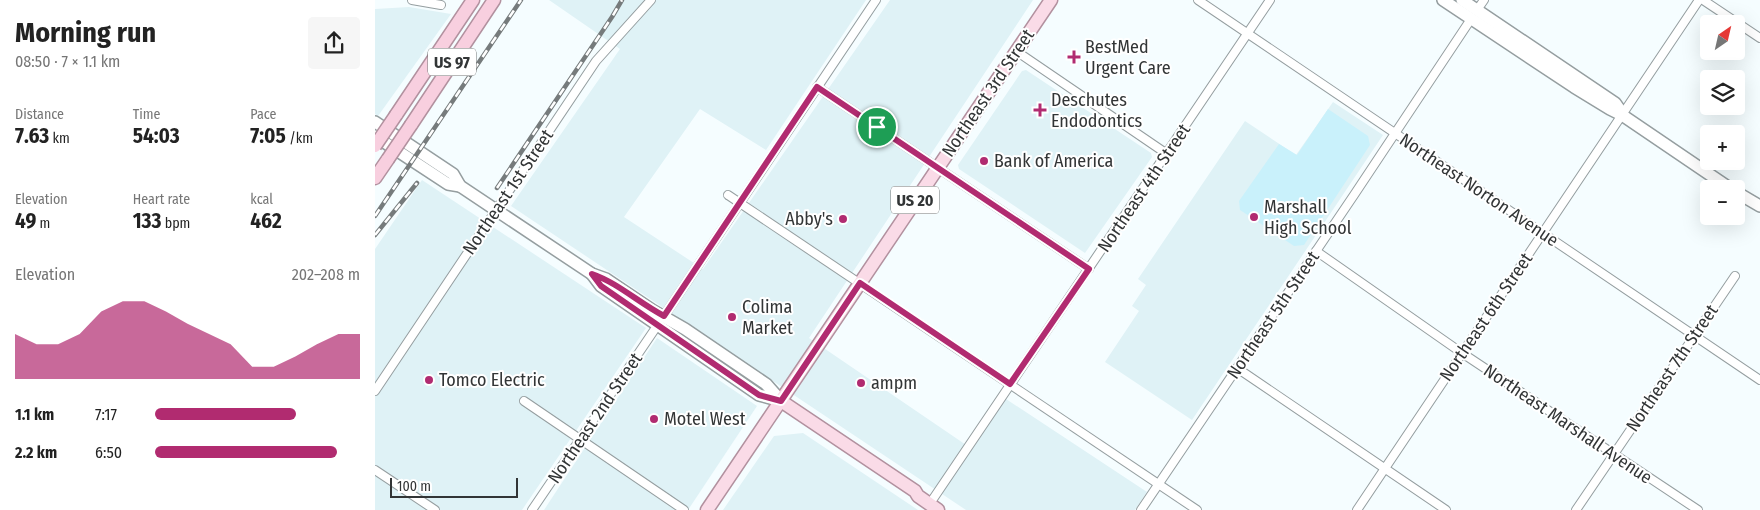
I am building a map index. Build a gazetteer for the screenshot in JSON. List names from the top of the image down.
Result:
{
  "streets": {
    "highway": ["US 97"],
    "main road": ["Northeast 3rd Street", "US 20"],
    "street": [
      "Northeast 4th Street",
      "Northeast Norton Avenue",
      "Northeast 1st Street",
      "Northeast 5th Street",
      "Northeast 6th Street",
      "Northeast 7th Street",
      "Northeast 2nd Street",
      "Northeast Marshall Avenue"
    ]
  },
  "crossings": [
    ["Northeast 4th Street", "Northeast Norton Avenue"],
    ["Northeast Norton Avenue", "Northeast 5th Street"],
    ["Northeast Norton Avenue", "Northeast 6th Street"],
    ["Northeast Norton Avenue", "Northeast 7th Street"],
    ["Northeast 5th Street", "Northeast Marshall Avenue"],
    ["Northeast 6th Street", "Northeast Marshall Avenue"],
    ["Northeast 7th Street", "Northeast Marshall Avenue"]
  ],
  "places": {
    "health": ["BestMed Urgent Care", "Deschutes Endodontics"],
    "other": [
      "Bank of America",
      "Marshall High School",
      "Abby's",
      "Colima Market",
      "Tomco Electric",
      "ampm",
      "Motel West"
    ]
  },
  "scale_bar": "100 m",
  "north": "top right",
  "page": {
    "heading": ["Morning run", "08:50 · 7 × 1.1 km"],
    "map_buttons": ["+", "−"],
    "stats": [
      ["Distance", "7.63 km"],
      ["Time", "54:03"],
      ["Pace", "7:05 /km"],
      ["Elevation", "49 m"],
      ["Heart rate", "133 bpm"],
      ["kcal", "462"]
    ],
    "chart": ["Elevation", "202–208 m"],
    "list": [
      {
        "name": "1.1 km",
        "note": "7:17"
      },
      {
        "name": "2.2 km",
        "note": "6:50"
      }
    ],
    "scale": "100 m"
  }
}
